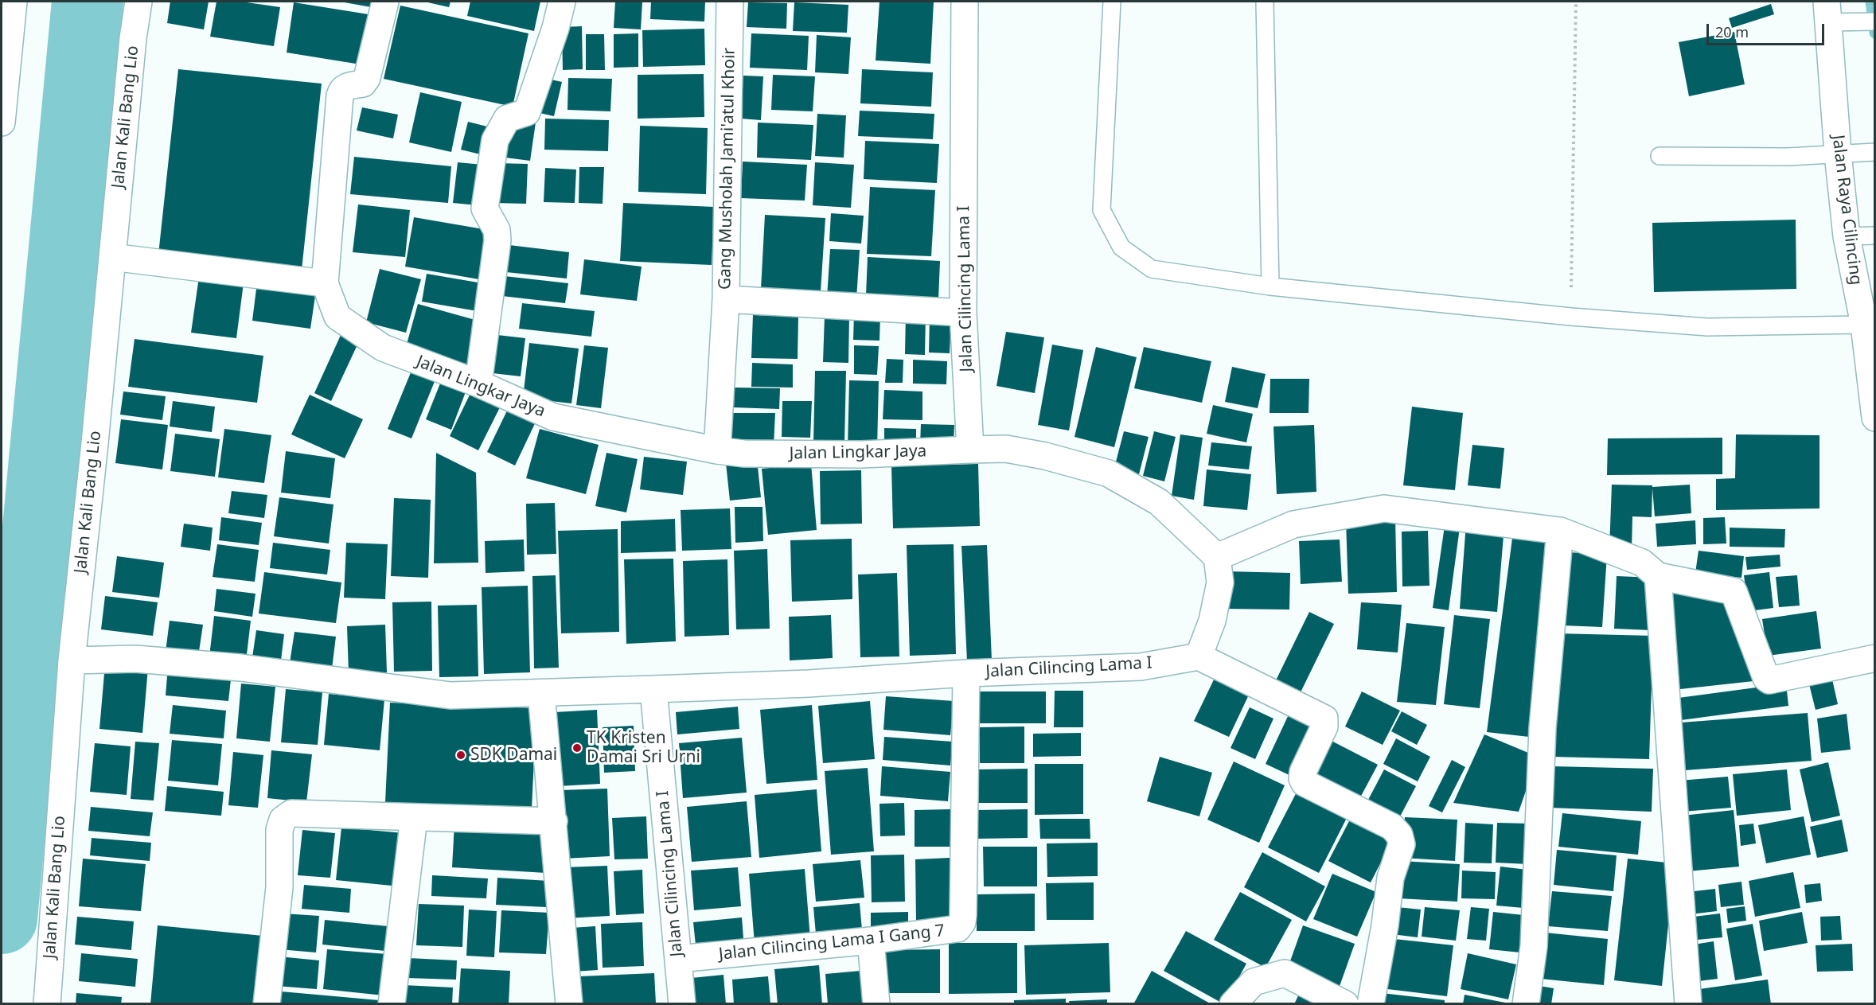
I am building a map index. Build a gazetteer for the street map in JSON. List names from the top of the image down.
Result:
{
  "streets": {
    "street": [
      "Jalan Kali Bang Lio",
      "Gang Musholah Jami'atul Khoir",
      "Jalan Raya Cilincing",
      "Jalan Cilincing Lama I",
      "Jalan Lingkar Jaya",
      "Jalan Cilincing Lama I Gang 7"
    ]
  },
  "crossings": [
    ["Gang Musholah Jami'atul Khoir", "Jalan Cilincing Lama I"],
    ["Jalan Cilincing Lama I", "Jalan Lingkar Jaya"],
    ["Jalan Cilincing Lama I", "Jalan Cilincing Lama I Gang 7"]
  ],
  "places": ["TK Kristen Damai Sri Urni", "SDK Damai"],
  "scale_bar": "20 m"
}
